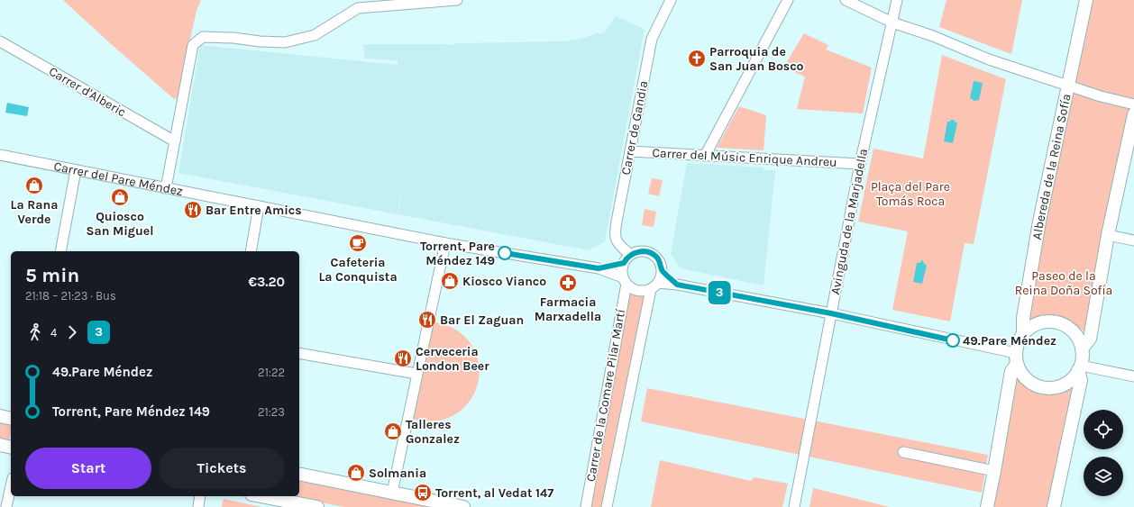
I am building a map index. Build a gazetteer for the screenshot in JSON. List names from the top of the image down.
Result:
{
  "streets": {
    "street": [
      "Carrer d'Alberic",
      "Carrer de Gandia",
      "Carrer del Músic Enrique Andreu",
      "Albereda de la Reina Sofía",
      "Carrer del Pare Méndez",
      "Avinguda de la Marjadella",
      "Carrer de la Comare Pilar Martí"
    ]
  },
  "crossings": [
    ["Carrer de Gandia", "Carrer del Músic Enrique Andreu"],
    ["Carrer de Gandia", "Carrer del Pare Méndez"],
    ["Carrer de Gandia", "Carrer de la Comare Pilar Martí"],
    ["Carrer del Músic Enrique Andreu", "Avinguda de la Marjadella"],
    ["Carrer del Pare Méndez", "Carrer de la Comare Pilar Martí"]
  ],
  "parks": ["Plaça del Pare Tomás Roca", "Paseo de la Reina Doña Sofía"],
  "places": {
    "church": ["Parroquia de San Juan Bosco"],
    "shop": [
      "La Rana Verde",
      "Quiosco San Miguel",
      "Kiosco Vianco",
      "Talleres Gonzalez",
      "Solmania"
    ],
    "restaurant": ["Bar Entre Amics", "Bar El Zaguan", "Cerveceria London Beer"],
    "cafe": ["Cafeteria La Conquista"],
    "other": ["Torrent, Pare Méndez 149", "49.Pare Méndez"],
    "pharmacy": ["Farmacia Marxadella"],
    "bus stop": ["Torrent, al Vedat 147"]
  },
  "lines": ["bus line 3"],
  "page": {
    "on_map": "3",
    "heading": ["5 min", "21:18 – 21:23 · Bus", "€3.20"],
    "legs": ["4", "3"],
    "list": [
      {
        "name": "49.Pare Méndez",
        "value": "21:22"
      },
      {
        "name": "Torrent, Pare Méndez 149",
        "value": "21:23"
      }
    ],
    "buttons": ["Start", "Tickets"]
  }
}
